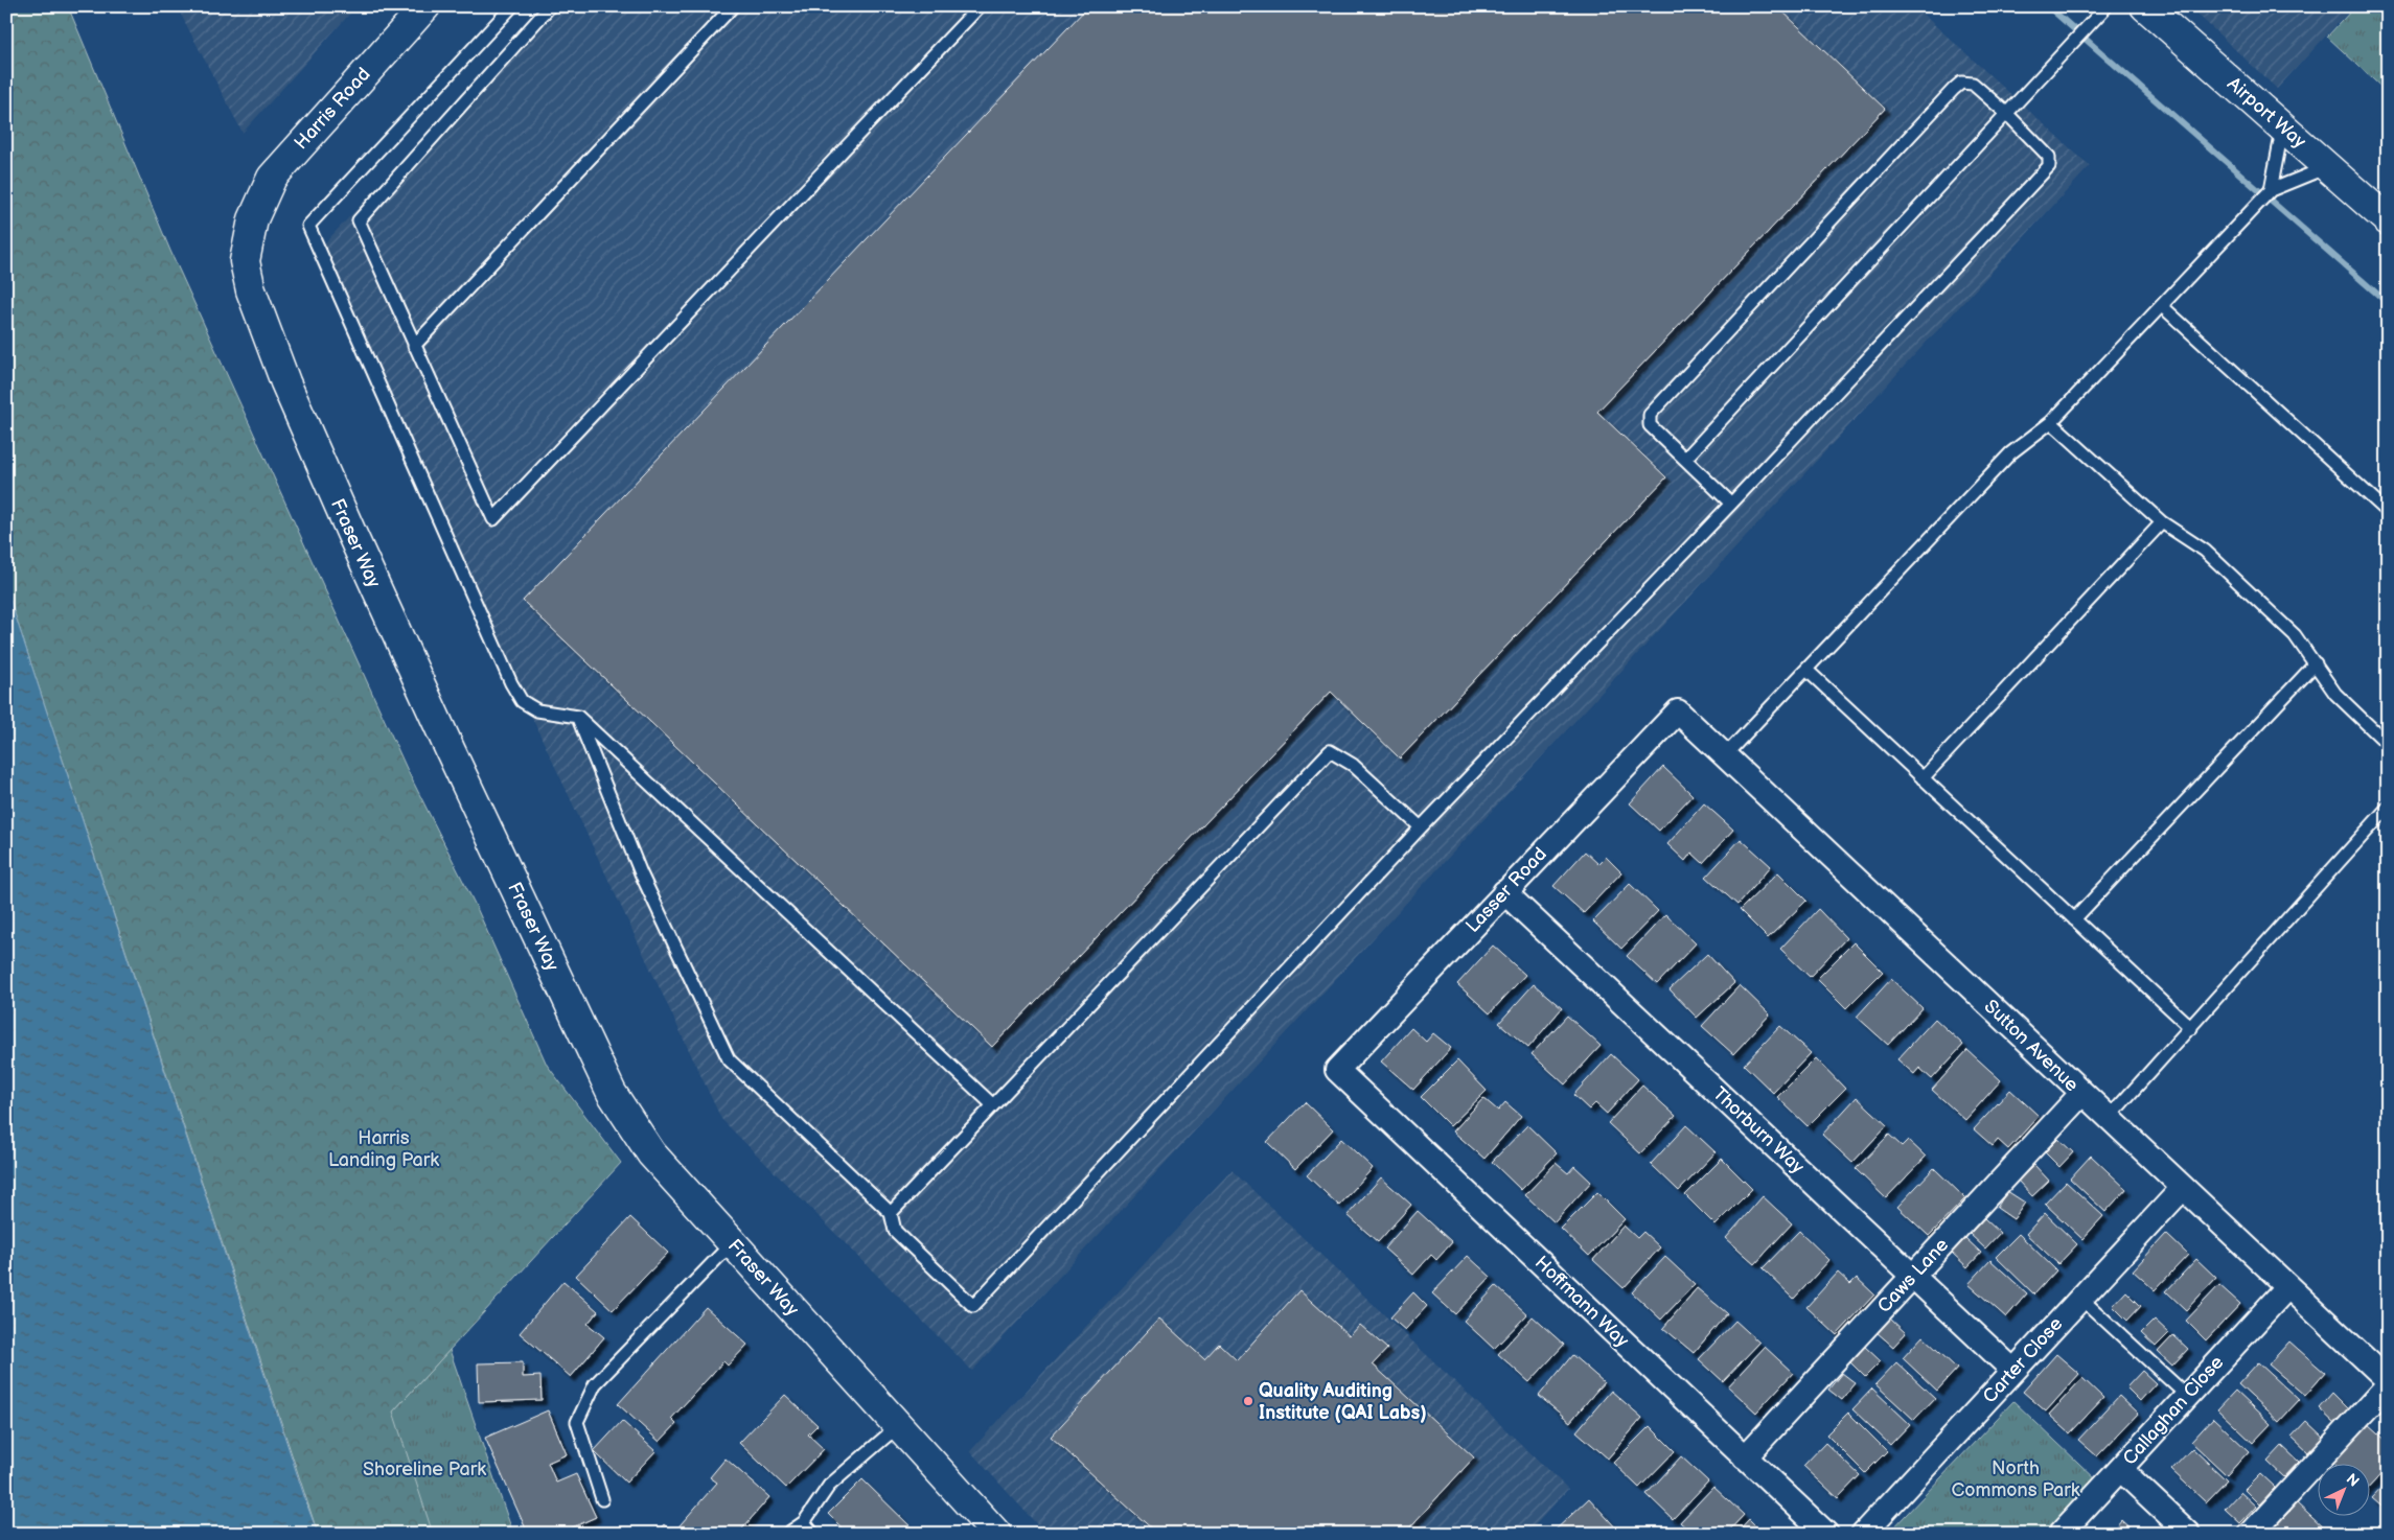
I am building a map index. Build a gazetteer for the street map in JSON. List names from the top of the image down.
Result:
{
  "streets": {
    "street": [
      "Harris Road",
      "Airport Way",
      "Fraser Way",
      "Lasser Road",
      "Sutton Avenue",
      "Thorburn Way",
      "Caws Lane",
      "Hoffmann Way",
      "Carter Close",
      "Callaghan Close"
    ]
  },
  "crossings": [
    ["Harris Road", "Fraser Way"],
    ["Lasser Road", "Sutton Avenue"],
    ["Lasser Road", "Thorburn Way"],
    ["Lasser Road", "Hoffmann Way"],
    ["Sutton Avenue", "Caws Lane"],
    ["Sutton Avenue", "Carter Close"],
    ["Sutton Avenue", "Callaghan Close"],
    ["Thorburn Way", "Caws Lane"],
    ["Thorburn Way", "Carter Close"],
    ["Caws Lane", "Hoffmann Way"]
  ],
  "parks": ["Harris Landing Park", "North Commons Park", "Shoreline Park"],
  "places": ["Quality Auditing Institute (QAI Labs)"],
  "north": "top right"
}
